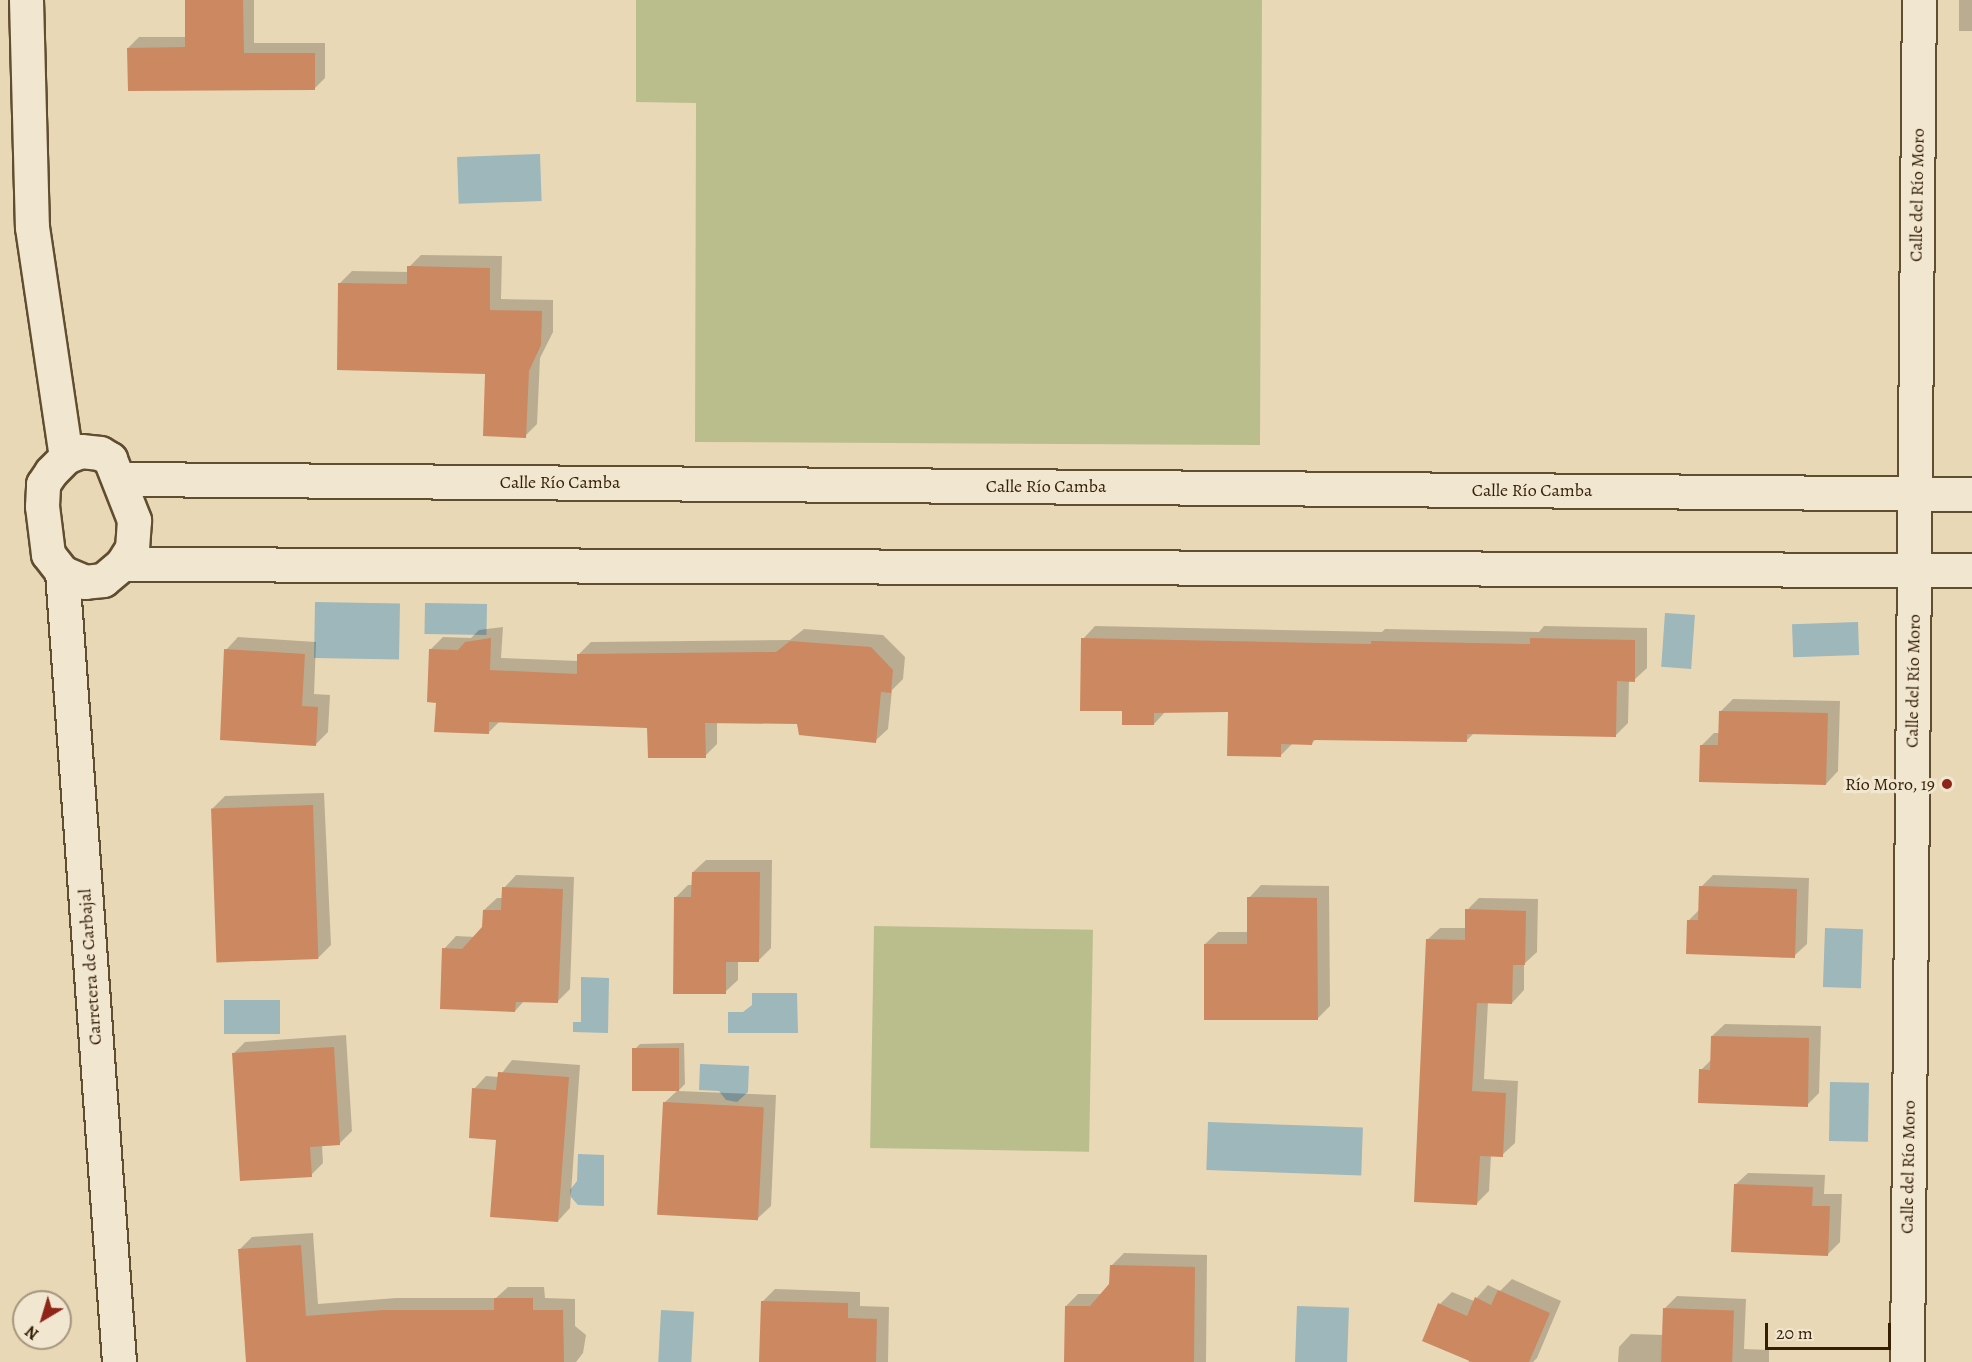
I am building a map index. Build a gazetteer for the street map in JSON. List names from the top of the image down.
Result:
{
  "streets": {
    "street": ["Calle del Río Moro", "Calle Río Camba", "Carretera de Carbajal"]
  },
  "crossings": [
    ["Calle del Río Moro", "Calle Río Camba"],
    ["Calle Río Camba", "Carretera de Carbajal"]
  ],
  "places": ["Río Moro, 19"],
  "scale_bar": "20 m",
  "north": "bottom left"
}
